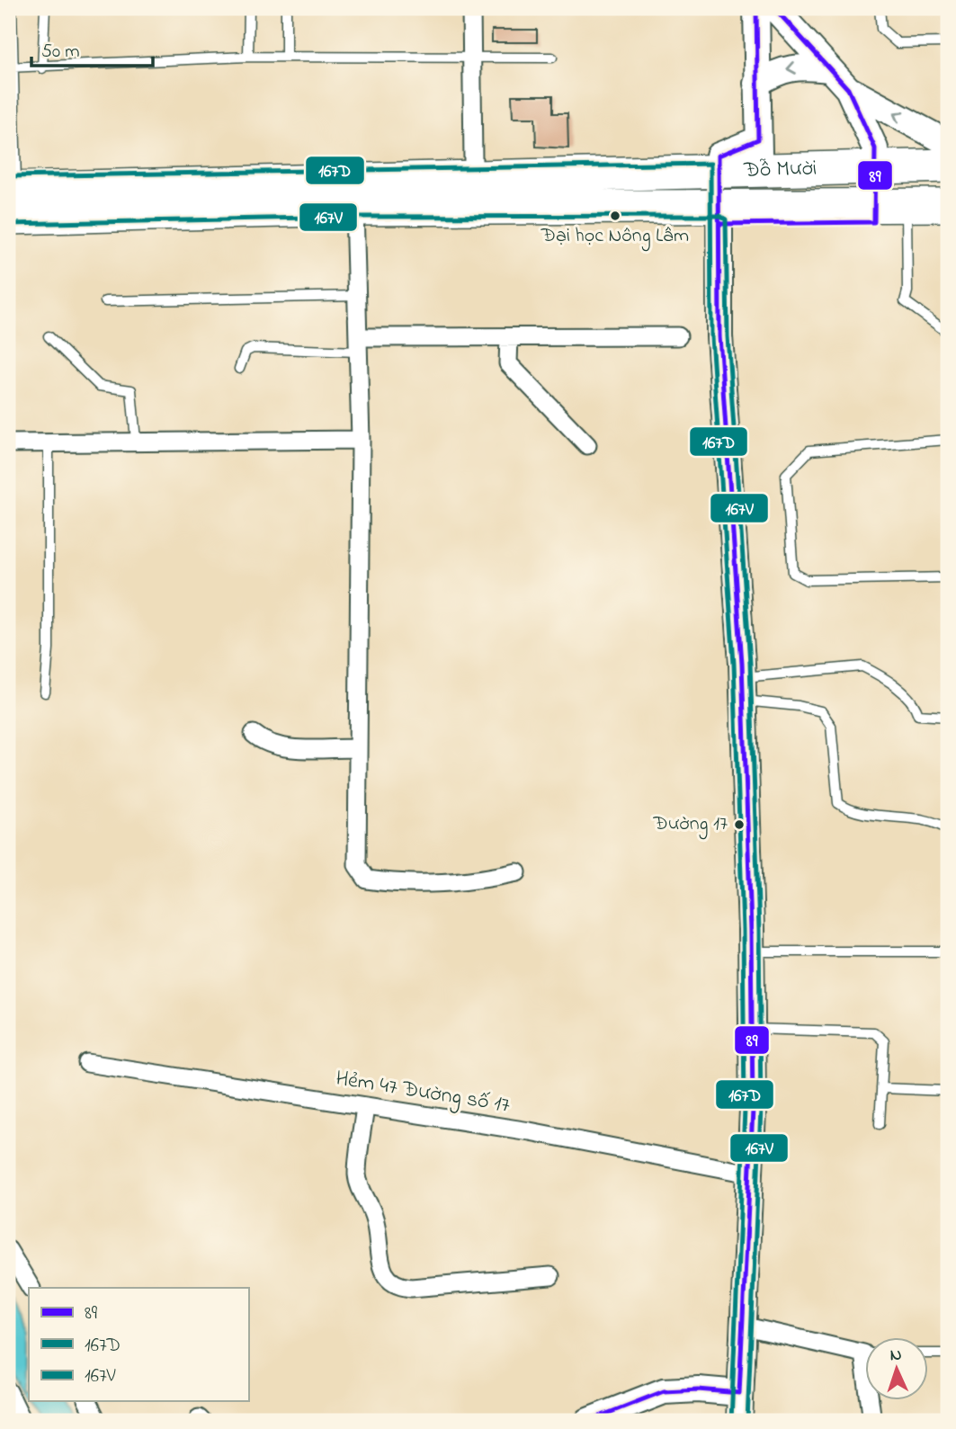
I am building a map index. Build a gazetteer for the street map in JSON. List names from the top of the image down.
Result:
{
  "streets": {
    "highway": ["Đỗ Mười"],
    "street": ["Hẻm 47 Đường số 17"]
  },
  "places": ["Đại học Nông Lâm", "Đường 17"],
  "lines": ["transit line 89", "transit line 167D", "transit line 167V"],
  "legend": ["89", "167D", "167V"],
  "scale_bar": "50 m",
  "north": "top"
}
